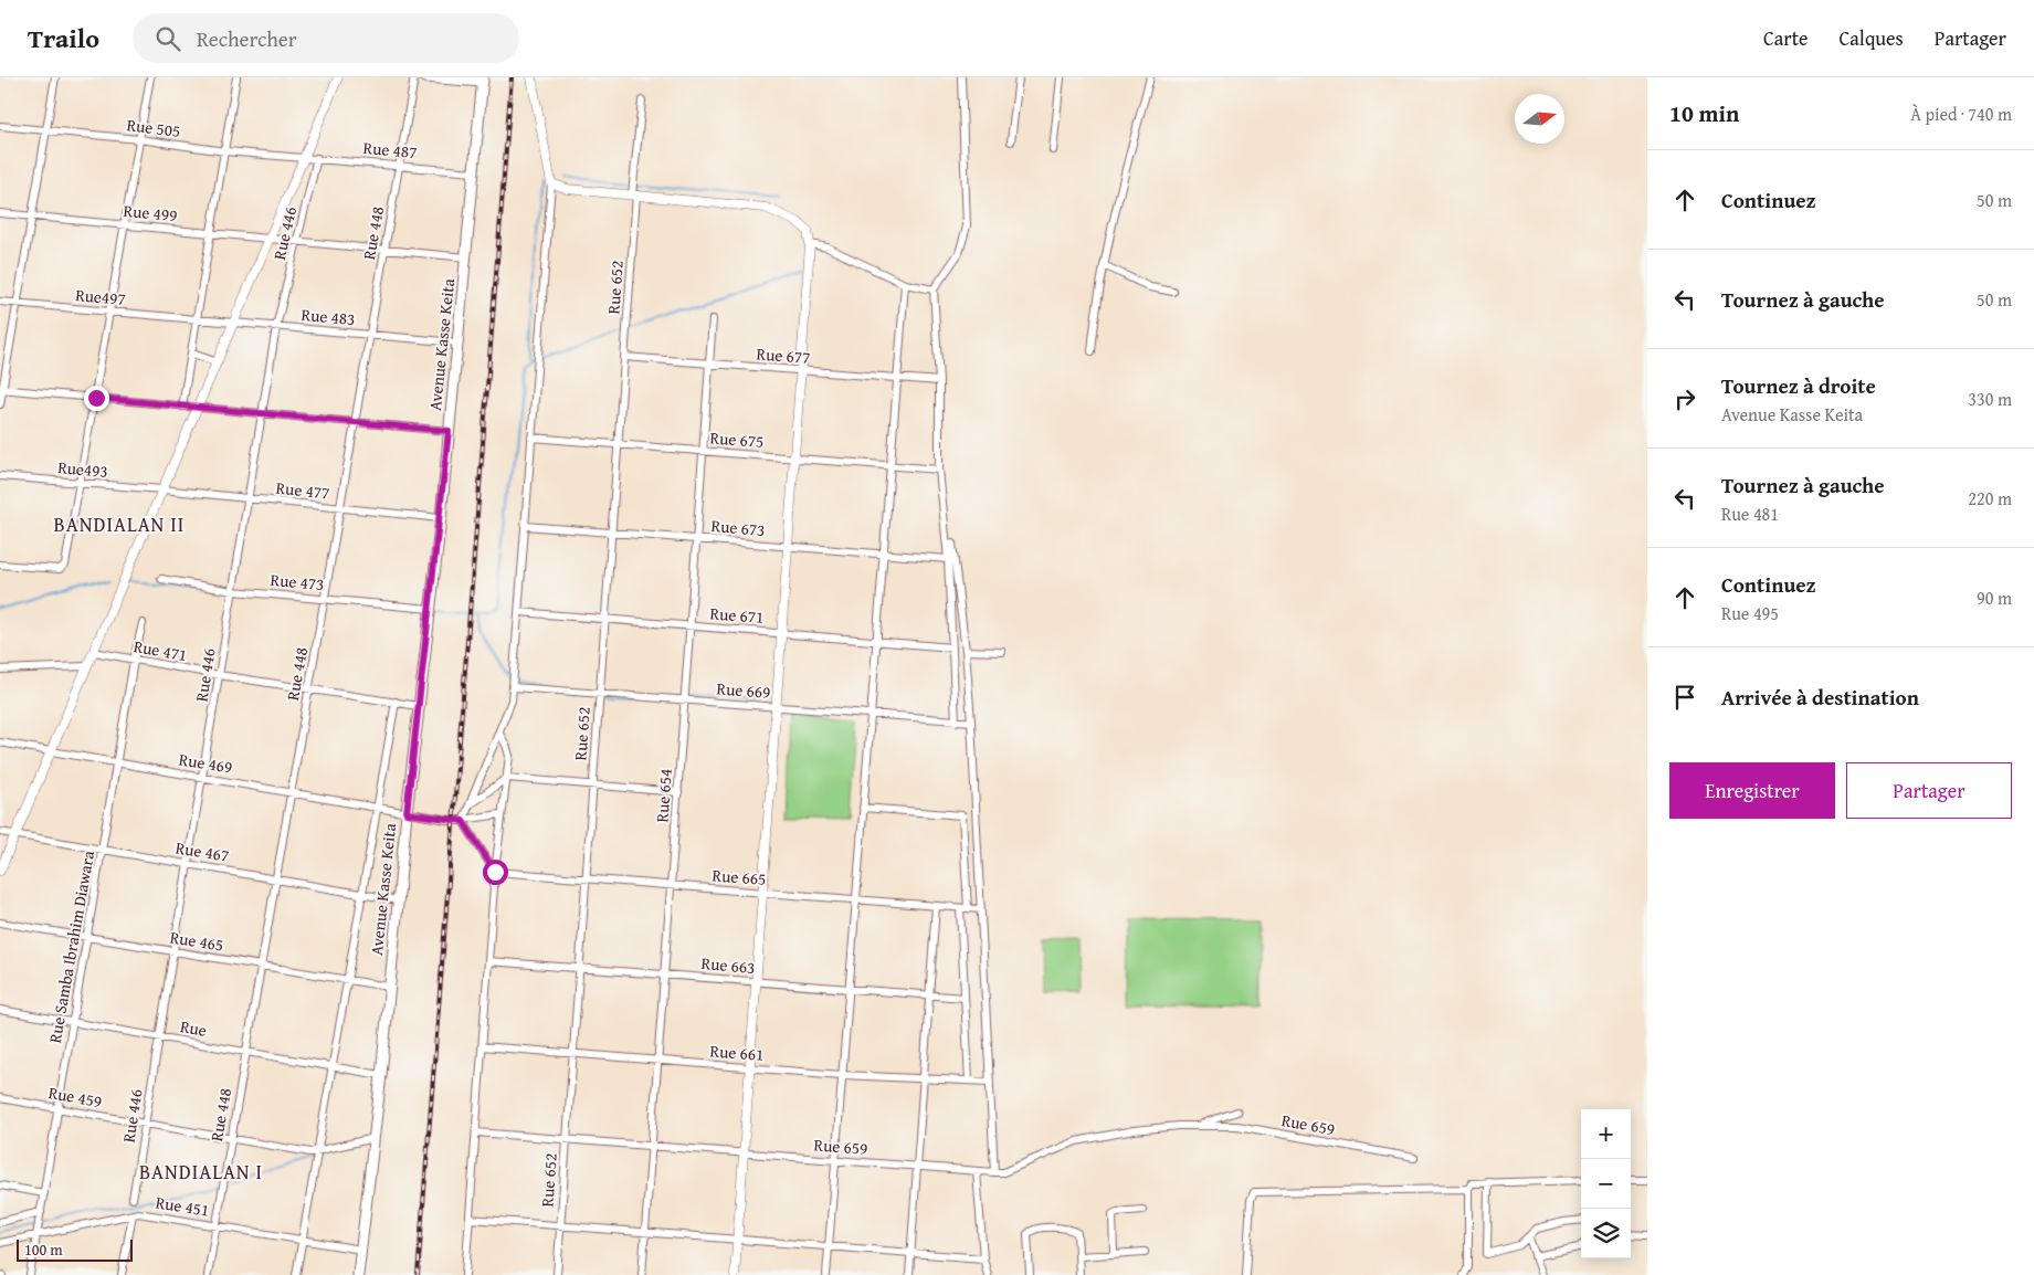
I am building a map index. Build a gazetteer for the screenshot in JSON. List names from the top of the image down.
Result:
{
  "streets": {
    "main road": ["Avenue Kasse Keita"],
    "street": [
      "Rue 505",
      "Rue 487",
      "Rue 499",
      "Rue 446",
      "Rue 448",
      "Rue 652",
      "Rue497",
      "Rue 483",
      "Rue 677",
      "Rue 675",
      "Rue493",
      "Rue 477",
      "Rue 673",
      "Rue 473",
      "Rue 671",
      "Rue 471",
      "Rue 669",
      "Rue 469",
      "Rue 654",
      "Rue 467",
      "Rue 665",
      "Rue 465",
      "Rue Samba Ibrahim Diawara",
      "Rue 663",
      "Rue",
      "Rue 661",
      "Rue 459",
      "Rue 659",
      "Rue 451"
    ]
  },
  "crossings": [
    ["Rue 505", "Rue 487"],
    ["Rue 487", "Rue 446"],
    ["Rue 487", "Rue 448"],
    ["Rue 487", "Avenue Kasse Keita"],
    ["Rue 499", "Rue 446"],
    ["Rue 499", "Rue 448"],
    ["Rue 499", "Avenue Kasse Keita"],
    ["Rue 446", "Rue 483"],
    ["Rue 446", "Rue 477"],
    ["Rue 446", "Rue 473"],
    ["Rue 446", "Rue 471"],
    ["Rue 446", "Rue 469"],
    ["Rue 446", "Rue 467"],
    ["Rue 446", "Rue 465"],
    ["Rue 446", "Rue"],
    ["Rue 446", "Rue 459"],
    ["Rue 448", "Rue 483"],
    ["Rue 448", "Rue 477"],
    ["Rue 448", "Rue 473"],
    ["Rue 448", "Rue 471"],
    ["Rue 448", "Rue 469"],
    ["Rue 448", "Rue 467"],
    ["Rue 448", "Rue 465"],
    ["Rue 448", "Rue"],
    ["Rue 448", "Rue 459"],
    ["Rue 448", "Rue 451"],
    ["Rue 652", "Rue 677"],
    ["Rue 652", "Rue 675"],
    ["Rue 652", "Rue 673"],
    ["Rue 652", "Rue 671"],
    ["Rue 652", "Rue 669"],
    ["Rue 652", "Rue 665"],
    ["Rue 652", "Rue 663"],
    ["Rue 652", "Rue 661"],
    ["Rue 652", "Rue 659"],
    ["Rue497", "Rue 483"],
    ["Rue 483", "Avenue Kasse Keita"],
    ["Avenue Kasse Keita", "Rue 477"],
    ["Avenue Kasse Keita", "Rue 473"],
    ["Avenue Kasse Keita", "Rue 471"],
    ["Avenue Kasse Keita", "Rue 469"],
    ["Avenue Kasse Keita", "Rue 467"],
    ["Avenue Kasse Keita", "Rue 465"],
    ["Avenue Kasse Keita", "Rue"],
    ["Avenue Kasse Keita", "Rue 451"],
    ["Rue 677", "Rue 654"],
    ["Rue 675", "Rue 654"],
    ["Rue493", "Rue 477"],
    ["Rue 673", "Rue 654"],
    ["Rue 671", "Rue 654"],
    ["Rue 471", "Rue Samba Ibrahim Diawara"],
    ["Rue 669", "Rue 654"],
    ["Rue 469", "Rue Samba Ibrahim Diawara"],
    ["Rue 654", "Rue 665"],
    ["Rue 654", "Rue 663"],
    ["Rue 654", "Rue 661"],
    ["Rue 654", "Rue 659"],
    ["Rue 467", "Rue Samba Ibrahim Diawara"],
    ["Rue 465", "Rue Samba Ibrahim Diawara"],
    ["Rue Samba Ibrahim Diawara", "Rue"],
    ["Rue Samba Ibrahim Diawara", "Rue 459"],
    ["Rue Samba Ibrahim Diawara", "Rue 451"]
  ],
  "districts": ["BANDIALAN II", "BANDIALAN I"],
  "scale_bar": "100 m",
  "north": "right",
  "page": {
    "header": "Trailo",
    "search": "Rechercher",
    "nav": ["Carte", "Calques", "Partager"],
    "heading": ["10 min", "À pied · 740 m"],
    "list": [
      ["Continuez", "50 m"],
      ["Tournez à gauche", "50 m"],
      ["Tournez à droite", "Avenue Kasse Keita", "330 m"],
      ["Tournez à gauche", "Rue 481", "220 m"],
      ["Continuez", "Rue 495", "90 m"],
      "Arrivée à destination"
    ],
    "buttons": ["Enregistrer", "Partager"],
    "map_buttons": ["+", "−"],
    "scale": "100 m"
  }
}
